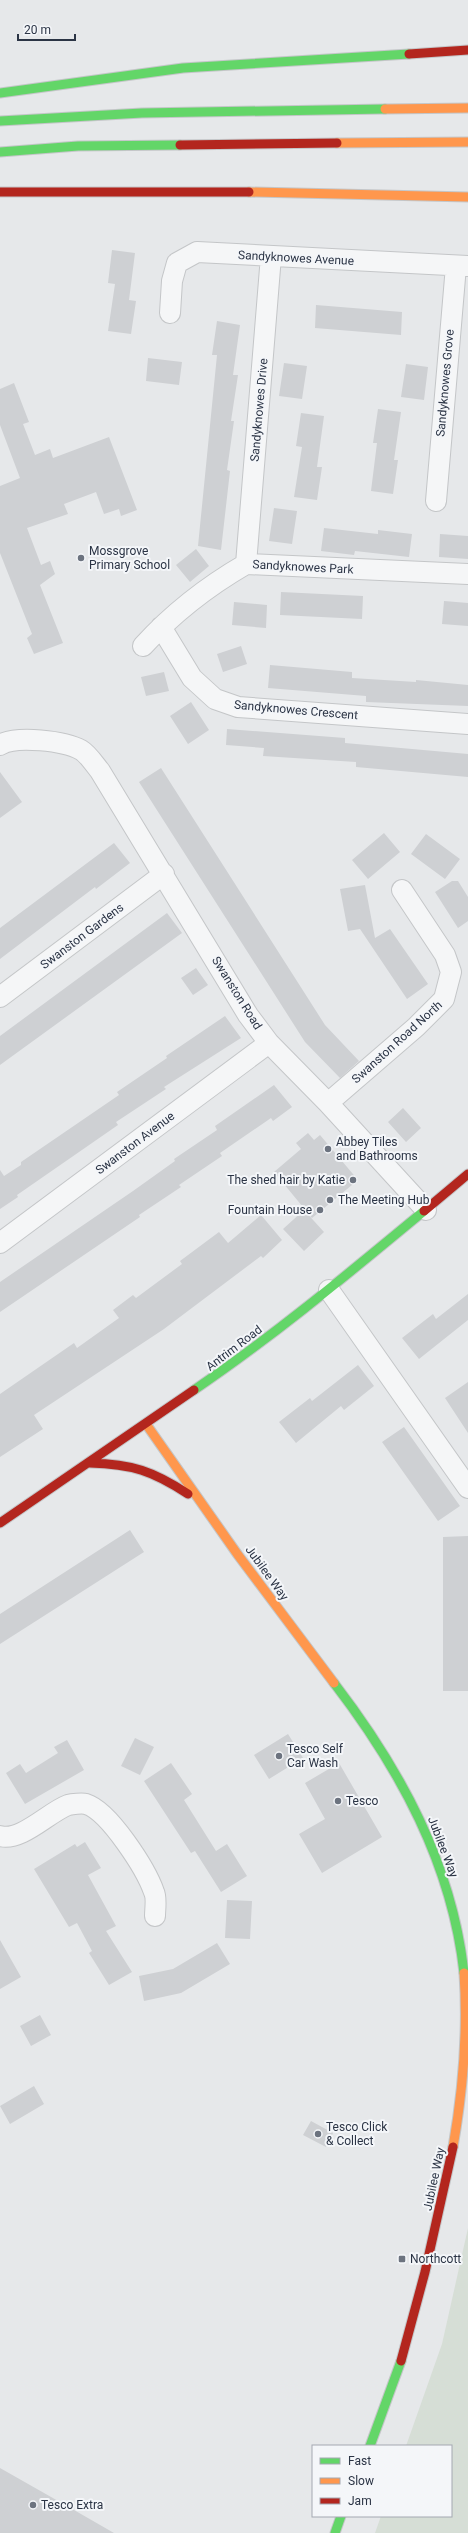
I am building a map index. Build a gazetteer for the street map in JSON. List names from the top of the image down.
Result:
{
  "streets": {
    "main road": ["Antrim Road", "Jubilee Way"],
    "street": [
      "Sandyknowes Avenue",
      "Sandyknowes Grove",
      "Sandyknowes Drive",
      "Sandyknowes Park",
      "Sandyknowes Crescent",
      "Swanston Gardens",
      "Swanston Road",
      "Swanston Road North",
      "Swanston Avenue"
    ]
  },
  "crossings": [
    ["Sandyknowes Avenue", "Sandyknowes Grove"],
    ["Sandyknowes Avenue", "Sandyknowes Drive"],
    ["Sandyknowes Drive", "Sandyknowes Park"],
    ["Sandyknowes Park", "Sandyknowes Crescent"],
    ["Swanston Gardens", "Swanston Road"],
    ["Swanston Road", "Swanston Road North"],
    ["Swanston Road", "Swanston Avenue"],
    ["Swanston Road", "Antrim Road"],
    ["Antrim Road", "Jubilee Way"]
  ],
  "places": {
    "other": [
      "Mossgrove Primary School",
      "Abbey Tiles and Bathrooms",
      "The shed hair by Katie",
      "The Meeting Hub",
      "Fountain House",
      "Tesco Self Car Wash",
      "Tesco",
      "Tesco Click & Collect",
      "Tesco Extra"
    ],
    "transit": ["Northcott"]
  },
  "legend": ["Fast", "Slow", "Jam"],
  "scale_bar": "20 m"
}
